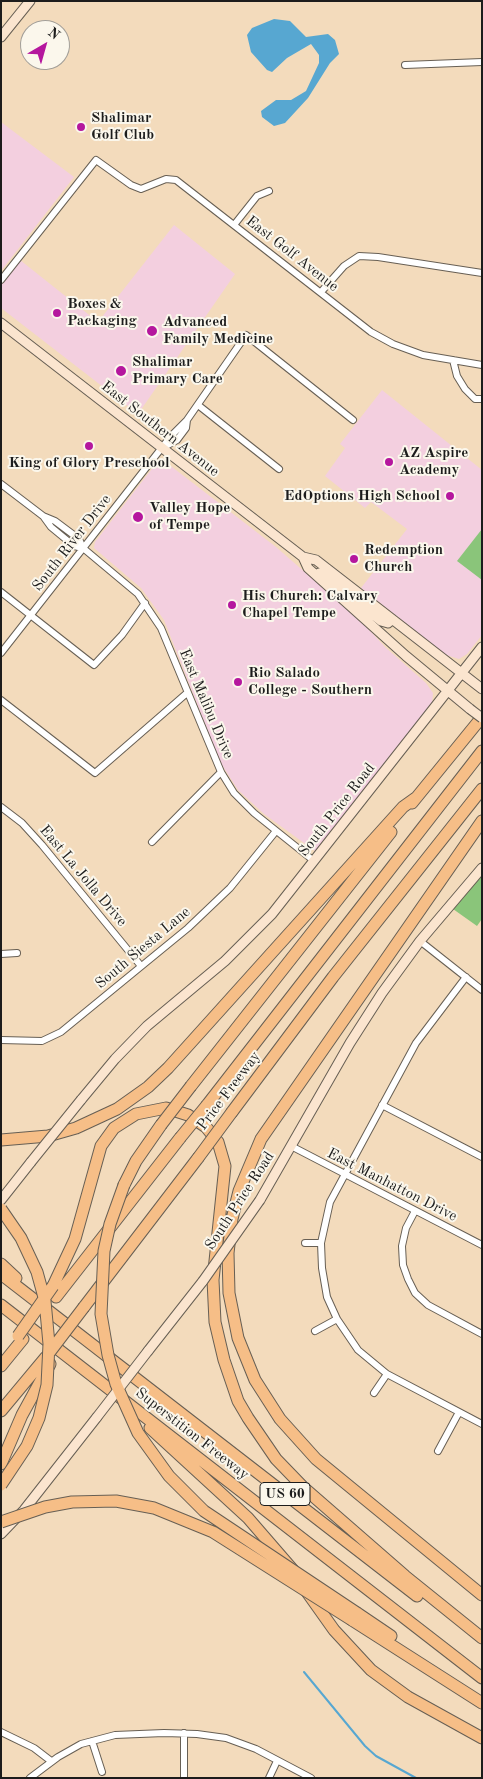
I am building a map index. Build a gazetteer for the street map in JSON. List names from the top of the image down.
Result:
{
  "streets": {
    "highway": ["Price Freeway", "Superstition Freeway", "US 60"],
    "main road": ["East Southern Avenue", "South Price Road"],
    "street": [
      "East Golf Avenue",
      "South River Drive",
      "East Malibu Drive",
      "East La Jolla Drive",
      "South Siesta Lane",
      "East Manhatton Drive"
    ]
  },
  "crossings": [
    ["East Southern Avenue", "South River Drive"],
    ["East Southern Avenue", "South Price Road"],
    ["South River Drive", "East Malibu Drive"],
    ["East Malibu Drive", "South Price Road"],
    ["East Malibu Drive", "South Siesta Lane"],
    ["South Price Road", "East Manhatton Drive"],
    ["East La Jolla Drive", "South Siesta Lane"]
  ],
  "places": [
    "Shalimar Golf Club",
    "Boxes & Packaging",
    "Advanced Family Medicine",
    "Shalimar Primary Care",
    "King of Glory Preschool",
    "AZ Aspire Academy",
    "EdOptions High School",
    "Valley Hope of Tempe",
    "Redemption Church",
    "His Church: Calvary Chapel Tempe",
    "Rio Salado College - Southern"
  ],
  "north": "top right"
}
